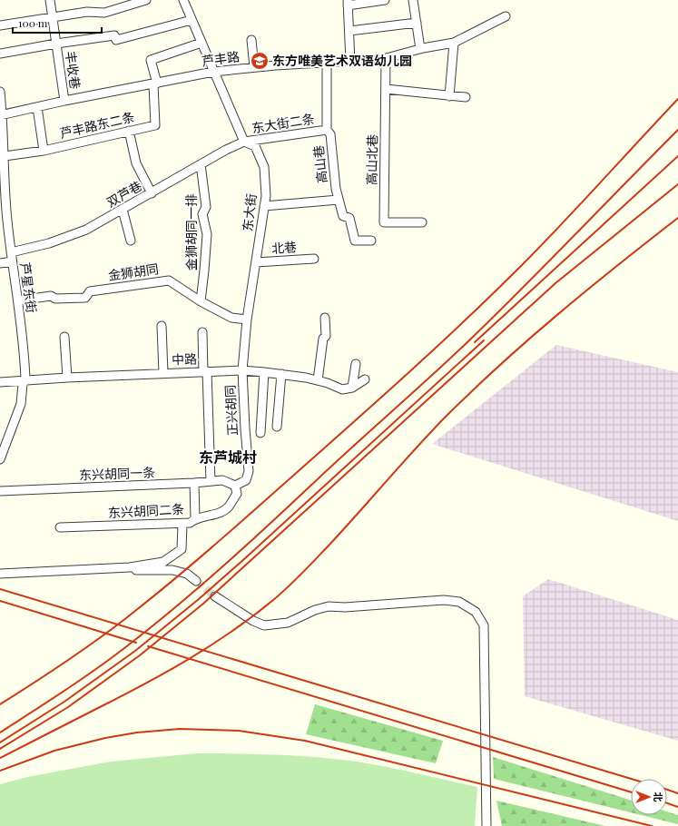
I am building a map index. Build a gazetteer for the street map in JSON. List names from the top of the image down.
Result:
{
  "streets": {
    "street": [
      "芦丰路",
      "丰收巷",
      "东大街二条",
      "芦丰路东二条",
      "高山北巷",
      "高山巷",
      "双芦巷",
      "东大街",
      "金狮胡同一排",
      "北巷",
      "金狮胡同",
      "芦星东街",
      "中路",
      "正兴胡同",
      "东兴胡同一条",
      "东兴胡同二条"
    ]
  },
  "crossings": [
    ["芦丰路", "丰收巷"],
    ["芦丰路", "芦丰路东二条"],
    ["芦丰路", "高山北巷"],
    ["芦丰路", "高山巷"],
    ["芦丰路", "东大街"],
    ["芦丰路", "芦星东街"],
    ["东大街二条", "高山巷"],
    ["东大街二条", "双芦巷"],
    ["东大街二条", "东大街"],
    ["芦丰路东二条", "芦星东街"],
    ["双芦巷", "东大街"],
    ["双芦巷", "金狮胡同一排"],
    ["双芦巷", "芦星东街"],
    ["东大街", "北巷"],
    ["东大街", "金狮胡同"],
    ["东大街", "中路"],
    ["东大街", "正兴胡同"],
    ["金狮胡同一排", "金狮胡同"],
    ["金狮胡同", "芦星东街"],
    ["芦星东街", "中路"],
    ["中路", "正兴胡同"],
    ["正兴胡同", "东兴胡同一条"],
    ["正兴胡同", "东兴胡同二条"],
    ["东兴胡同一条", "东兴胡同二条"]
  ],
  "districts": ["东芦城村"],
  "places": {
    "school or university": ["东方唯美艺术双语幼儿园"]
  },
  "scale_bar": "100 m",
  "north": "right"
}
